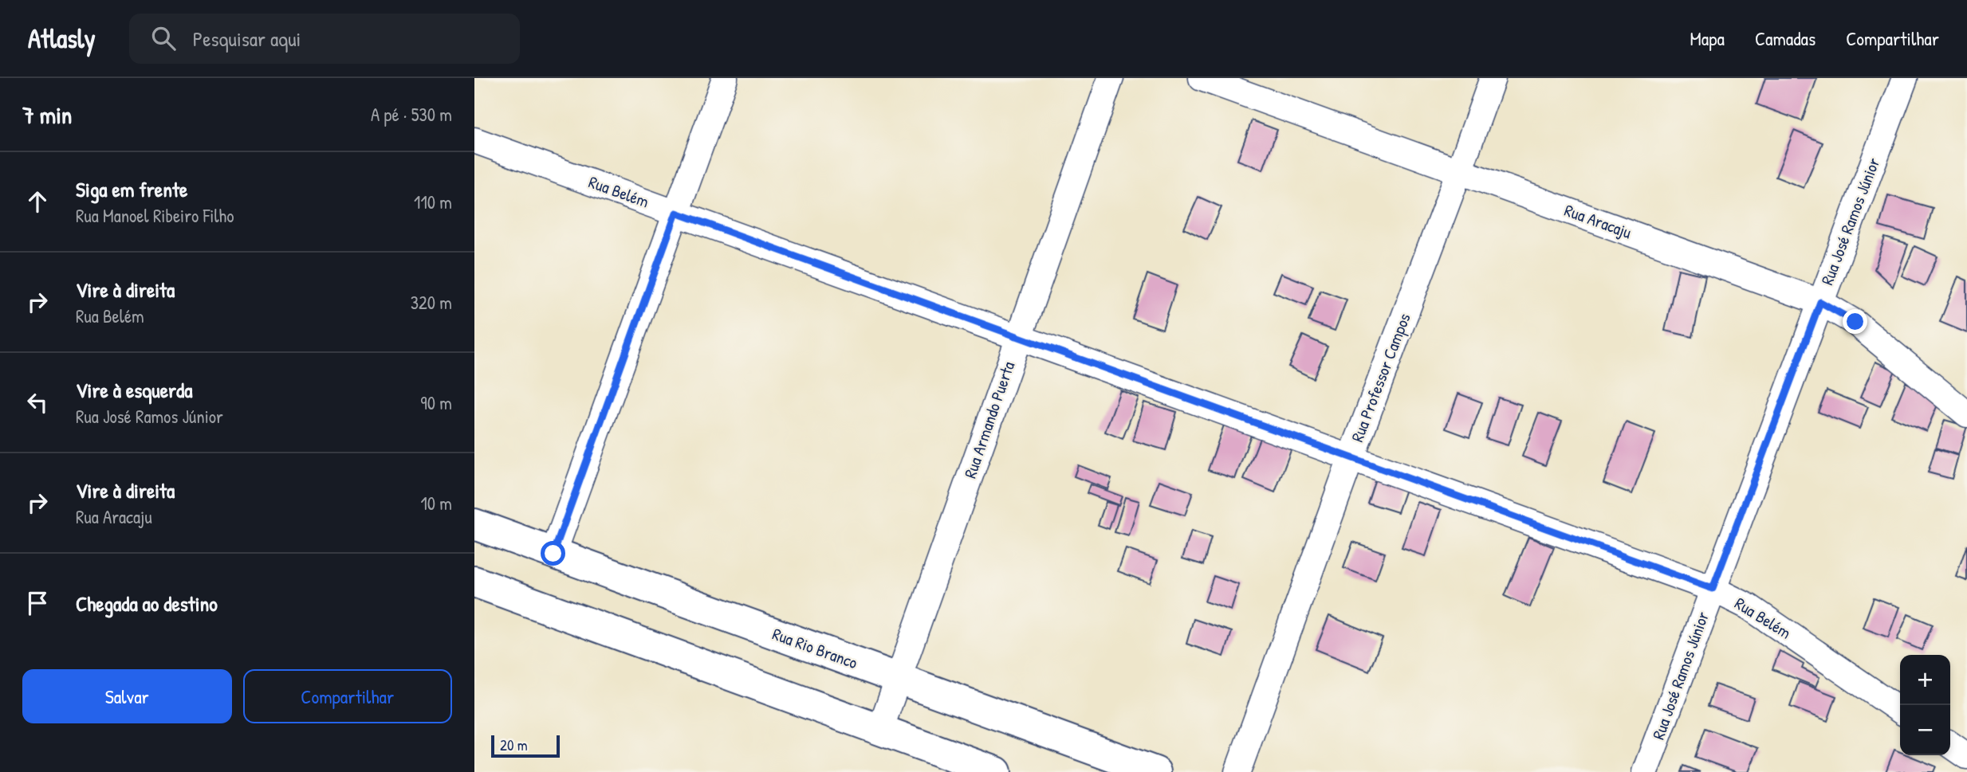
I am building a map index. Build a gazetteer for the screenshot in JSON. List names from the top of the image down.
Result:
{
  "streets": {
    "street": [
      "Rua Belém",
      "Rua Aracaju",
      "Rua José Ramos Júnior",
      "Rua Professor Campos",
      "Rua Armando Puerta",
      "Rua Rio Branco"
    ]
  },
  "crossings": [
    ["Rua Belém", "Rua José Ramos Júnior"],
    ["Rua Belém", "Rua Professor Campos"],
    ["Rua Belém", "Rua Armando Puerta"],
    ["Rua Aracaju", "Rua José Ramos Júnior"],
    ["Rua Aracaju", "Rua Professor Campos"],
    ["Rua Armando Puerta", "Rua Rio Branco"]
  ],
  "scale_bar": "20 m",
  "page": {
    "header": "Atlasly",
    "search": "Pesquisar aqui",
    "nav": ["Mapa", "Camadas", "Compartilhar"],
    "heading": ["7 min", "A pé · 530 m"],
    "list": [
      ["Siga em frente", "Rua Manoel Ribeiro Filho", "110 m"],
      ["Vire à direita", "Rua Belém", "320 m"],
      ["Vire à esquerda", "Rua José Ramos Júnior", "90 m"],
      ["Vire à direita", "Rua Aracaju", "10 m"],
      "Chegada ao destino"
    ],
    "buttons": ["Salvar", "Compartilhar"],
    "map_buttons": ["+", "−"],
    "scale": "20 m"
  }
}
